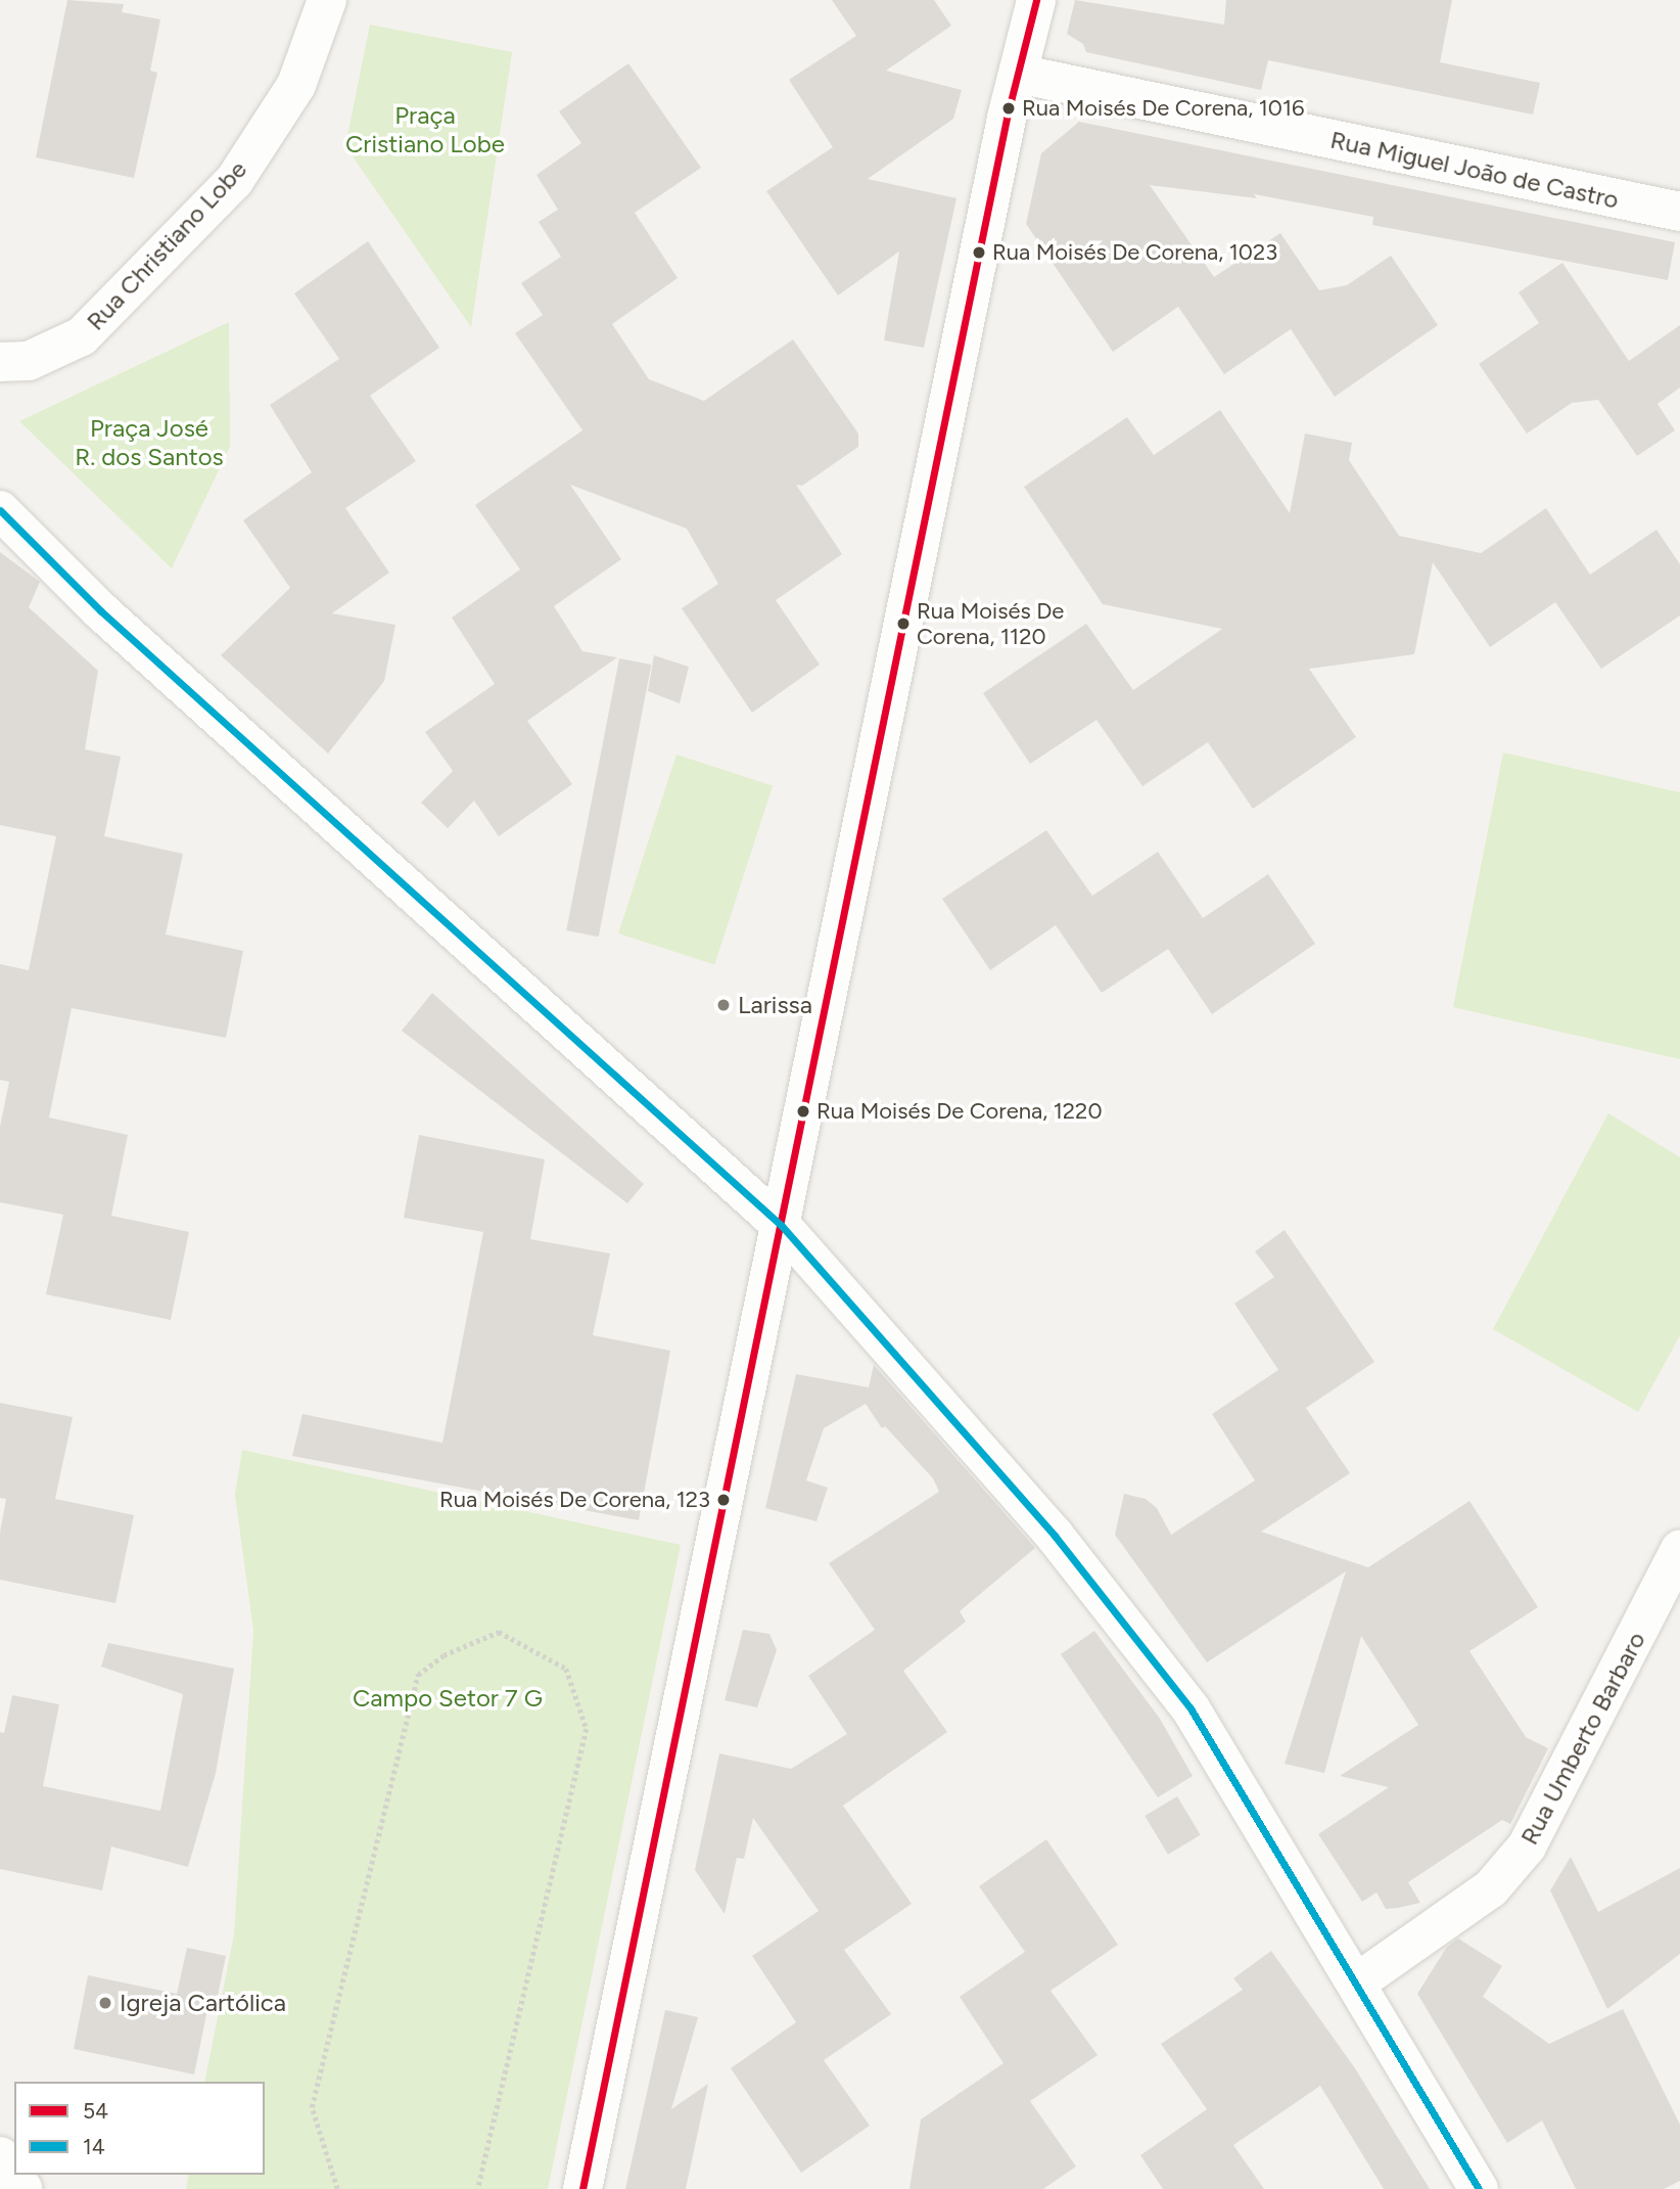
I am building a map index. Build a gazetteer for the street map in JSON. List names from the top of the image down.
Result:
{
  "streets": {
    "street": ["Rua Miguel João de Castro", "Rua Christiano Lobe", "Rua Umberto Barbaro"]
  },
  "parks": ["Praça Cristiano Lobe", "Praça José R. dos Santos", "Campo Setor 7 G"],
  "places": [
    "Rua Moisés De Corena, 1016",
    "Rua Moisés De Corena, 1023",
    "Rua Moisés De Corena, 1120",
    "Larissa",
    "Rua Moisés De Corena, 1220",
    "Rua Moisés De Corena, 123",
    "Igreja Cartólica"
  ],
  "lines": ["transit line 54", "transit line 14"],
  "legend": ["54", "14"]
}
